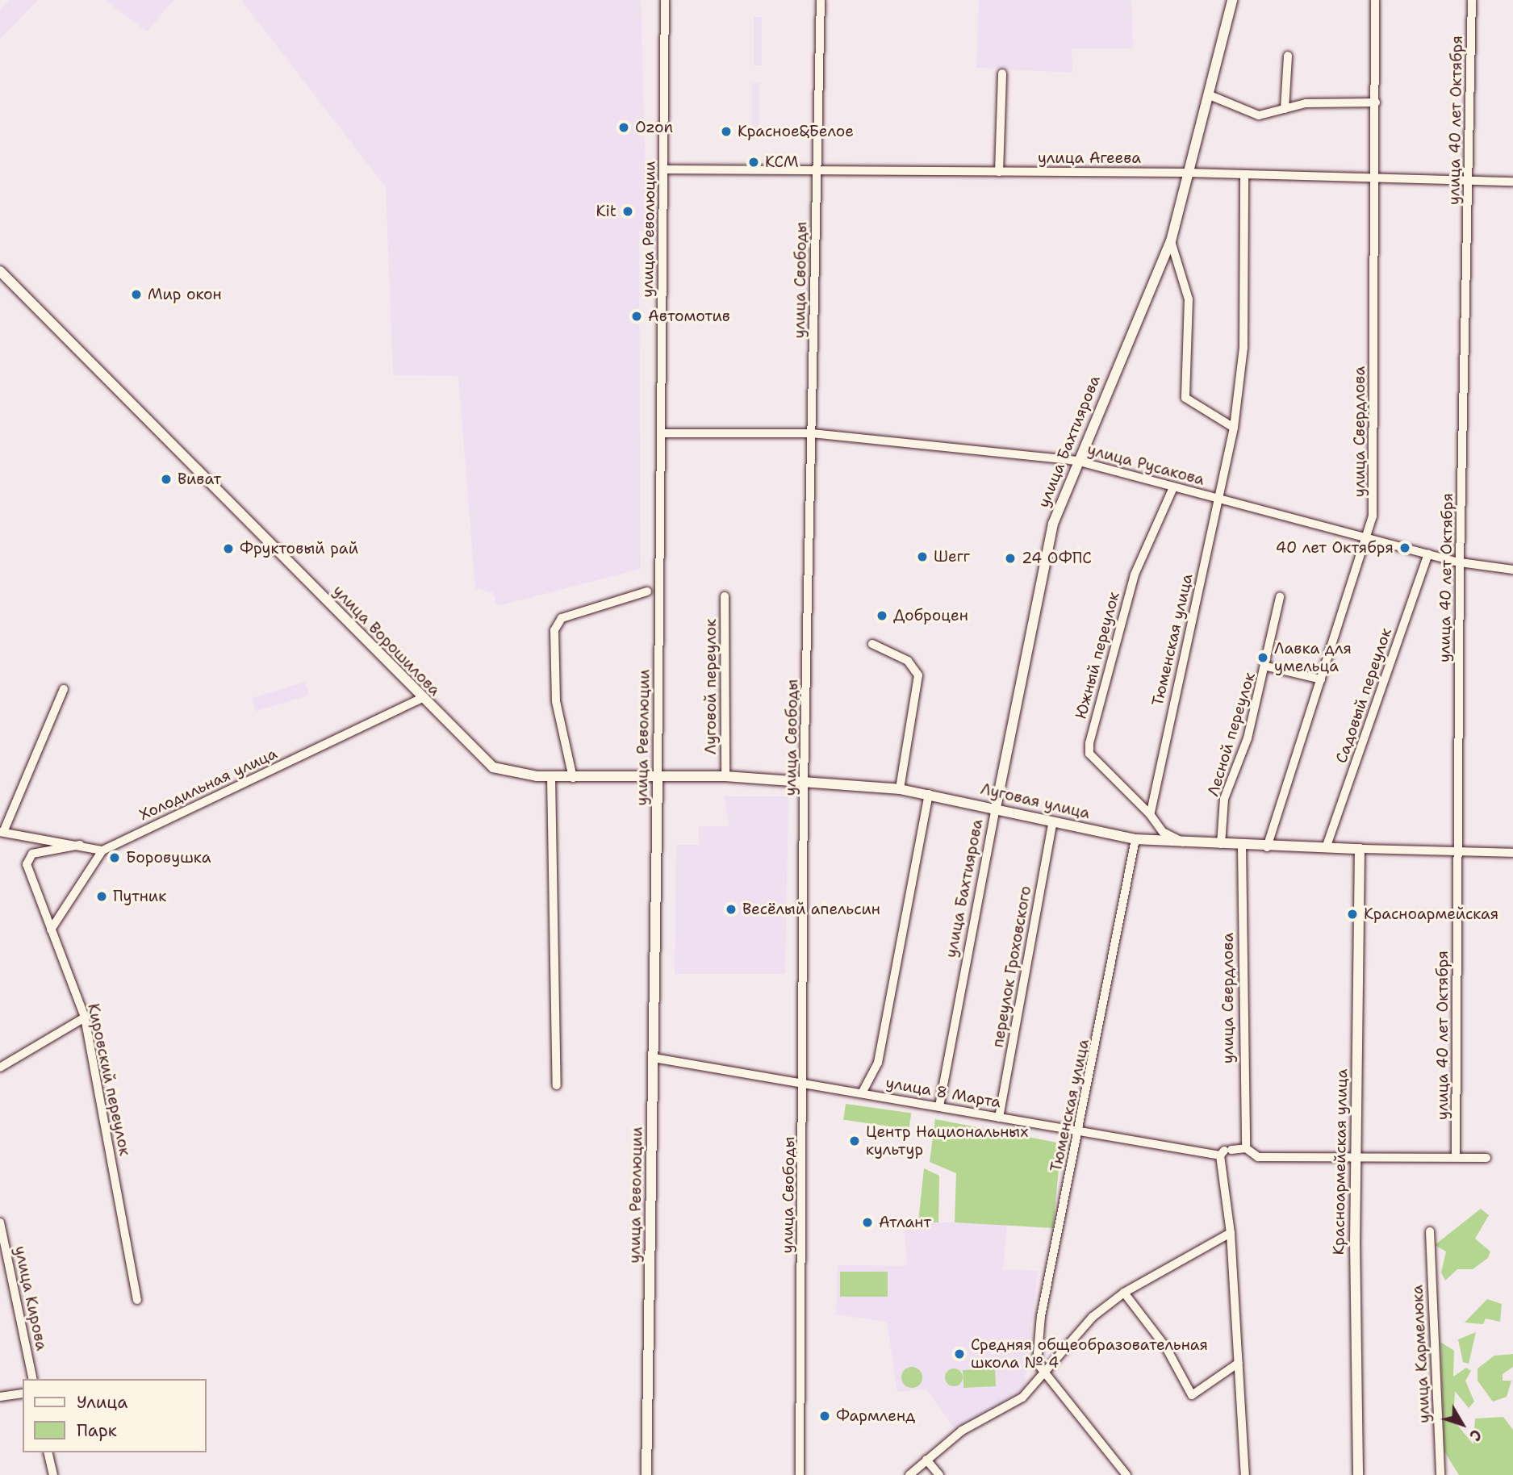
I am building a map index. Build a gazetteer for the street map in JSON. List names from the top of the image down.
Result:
{
  "streets": {
    "main road": [
      "улица Революции",
      "улица Бахтиярова",
      "улица Ворошилова",
      "Луговая улица",
      "Красноармейская улица"
    ],
    "street": [
      "улица 40 лет Октября",
      "улица Агеева",
      "улица Свободы",
      "улица Свердлова",
      "улица Русакова",
      "Тюменская улица",
      "Южный переулок",
      "Луговой переулок",
      "Садовый переулок",
      "Лесной переулок",
      "Холодильная улица",
      "переулок Гроховского",
      "Кировский переулок",
      "улица 8 Марта",
      "улица Кирова",
      "улица Кармелюка"
    ]
  },
  "crossings": [
    ["улица 40 лет Октября", "улица Агеева"],
    ["улица 40 лет Октября", "улица Русакова"],
    ["улица 40 лет Октября", "Луговая улица"],
    ["улица 40 лет Октября", "улица 8 Марта"],
    ["улица Агеева", "улица Революции"],
    ["улица Агеева", "улица Свободы"],
    ["улица Агеева", "улица Свердлова"],
    ["улица Агеева", "улица Бахтиярова"],
    ["улица Агеева", "Тюменская улица"],
    ["улица Революции", "улица Русакова"],
    ["улица Революции", "Луговая улица"],
    ["улица Революции", "улица 8 Марта"],
    ["улица Свободы", "улица Русакова"],
    ["улица Свободы", "Луговая улица"],
    ["улица Свободы", "улица 8 Марта"],
    ["улица Свердлова", "улица Русакова"],
    ["улица Свердлова", "Лесной переулок"],
    ["улица Свердлова", "Луговая улица"],
    ["улица Свердлова", "улица 8 Марта"],
    ["улица Бахтиярова", "улица Русакова"],
    ["улица Бахтиярова", "Луговая улица"],
    ["улица Бахтиярова", "улица 8 Марта"],
    ["улица Русакова", "Тюменская улица"],
    ["улица Русакова", "Южный переулок"],
    ["улица Русакова", "Садовый переулок"],
    ["Тюменская улица", "Южный переулок"],
    ["Тюменская улица", "Луговая улица"],
    ["Тюменская улица", "улица 8 Марта"],
    ["улица Ворошилова", "Холодильная улица"],
    ["улица Ворошилова", "Луговая улица"],
    ["Луговой переулок", "Луговая улица"],
    ["Садовый переулок", "Луговая улица"],
    ["Лесной переулок", "Луговая улица"],
    ["Луговая улица", "переулок Гроховского"],
    ["Луговая улица", "Красноармейская улица"],
    ["переулок Гроховского", "улица 8 Марта"],
    ["улица 8 Марта", "Красноармейская улица"]
  ],
  "places": [
    "Ozon",
    "Красное&Белое",
    "КСМ",
    "Kit",
    "Мир окон",
    "Автомотив",
    "Виват",
    "40 лет Октября",
    "Фруктовый рай",
    "Шегг",
    "24 ОФПС",
    "Доброцен",
    "Лавка для умельца",
    "Боровушка",
    "Путник",
    "Весёлый апельсин",
    "Красноармейская",
    "Центр Национальных культур",
    "Атлант",
    "Средняя общеобразовательная школа № 4",
    "Фармленд"
  ],
  "legend": ["Улица", "Парк"],
  "north": "bottom right"
}
